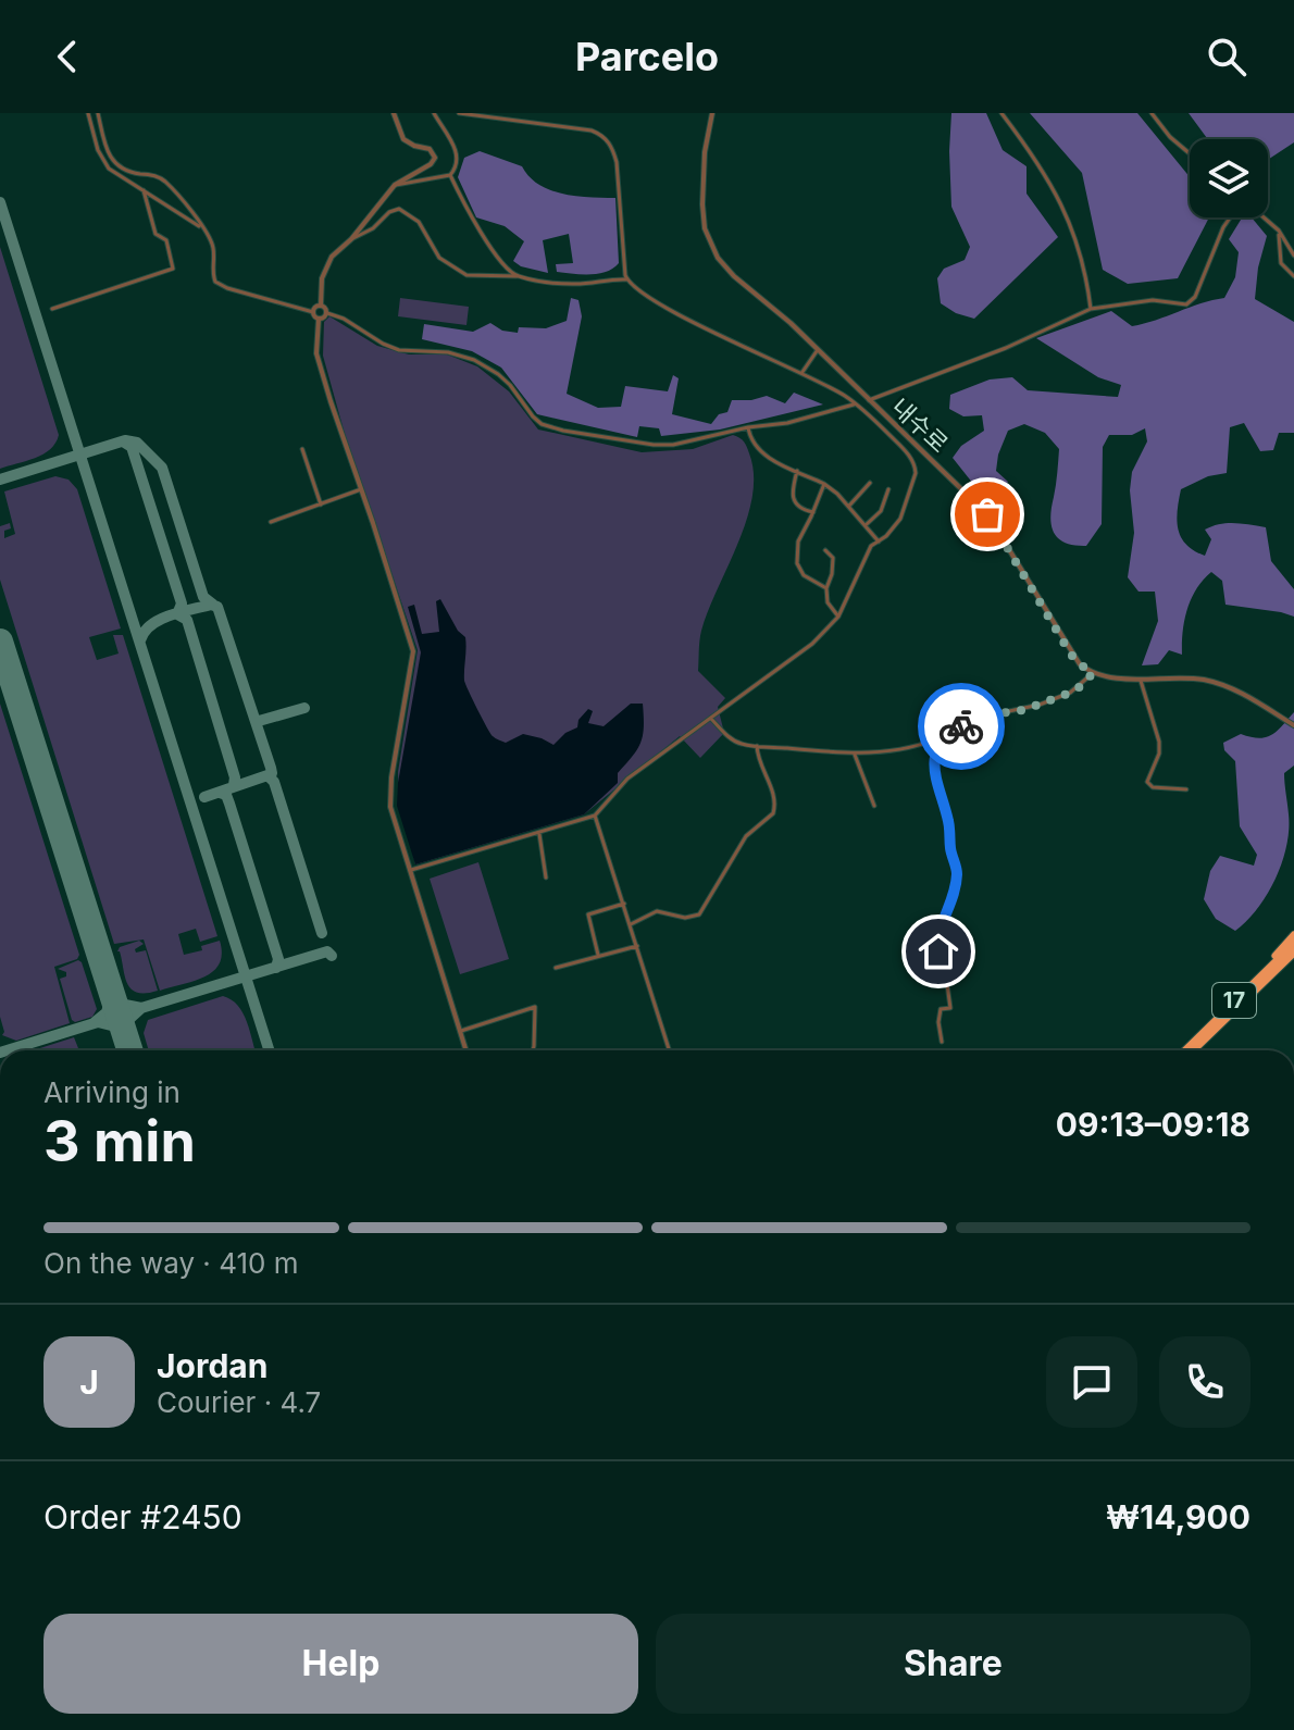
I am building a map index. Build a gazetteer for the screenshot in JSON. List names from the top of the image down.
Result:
{
  "streets": {
    "highway": ["17"],
    "street": ["내수로"]
  },
  "page": {
    "header": "Parcelo",
    "heading": ["3 min", "Arriving in", "09:13–09:18"],
    "panel": [
      "Jordan",
      "Courier · 4.7",
      "Order #2450",
      "₩14,900"
    ],
    "bar": "On the way · 410 m",
    "round": "J",
    "buttons": ["Help", "Share"]
  }
}
